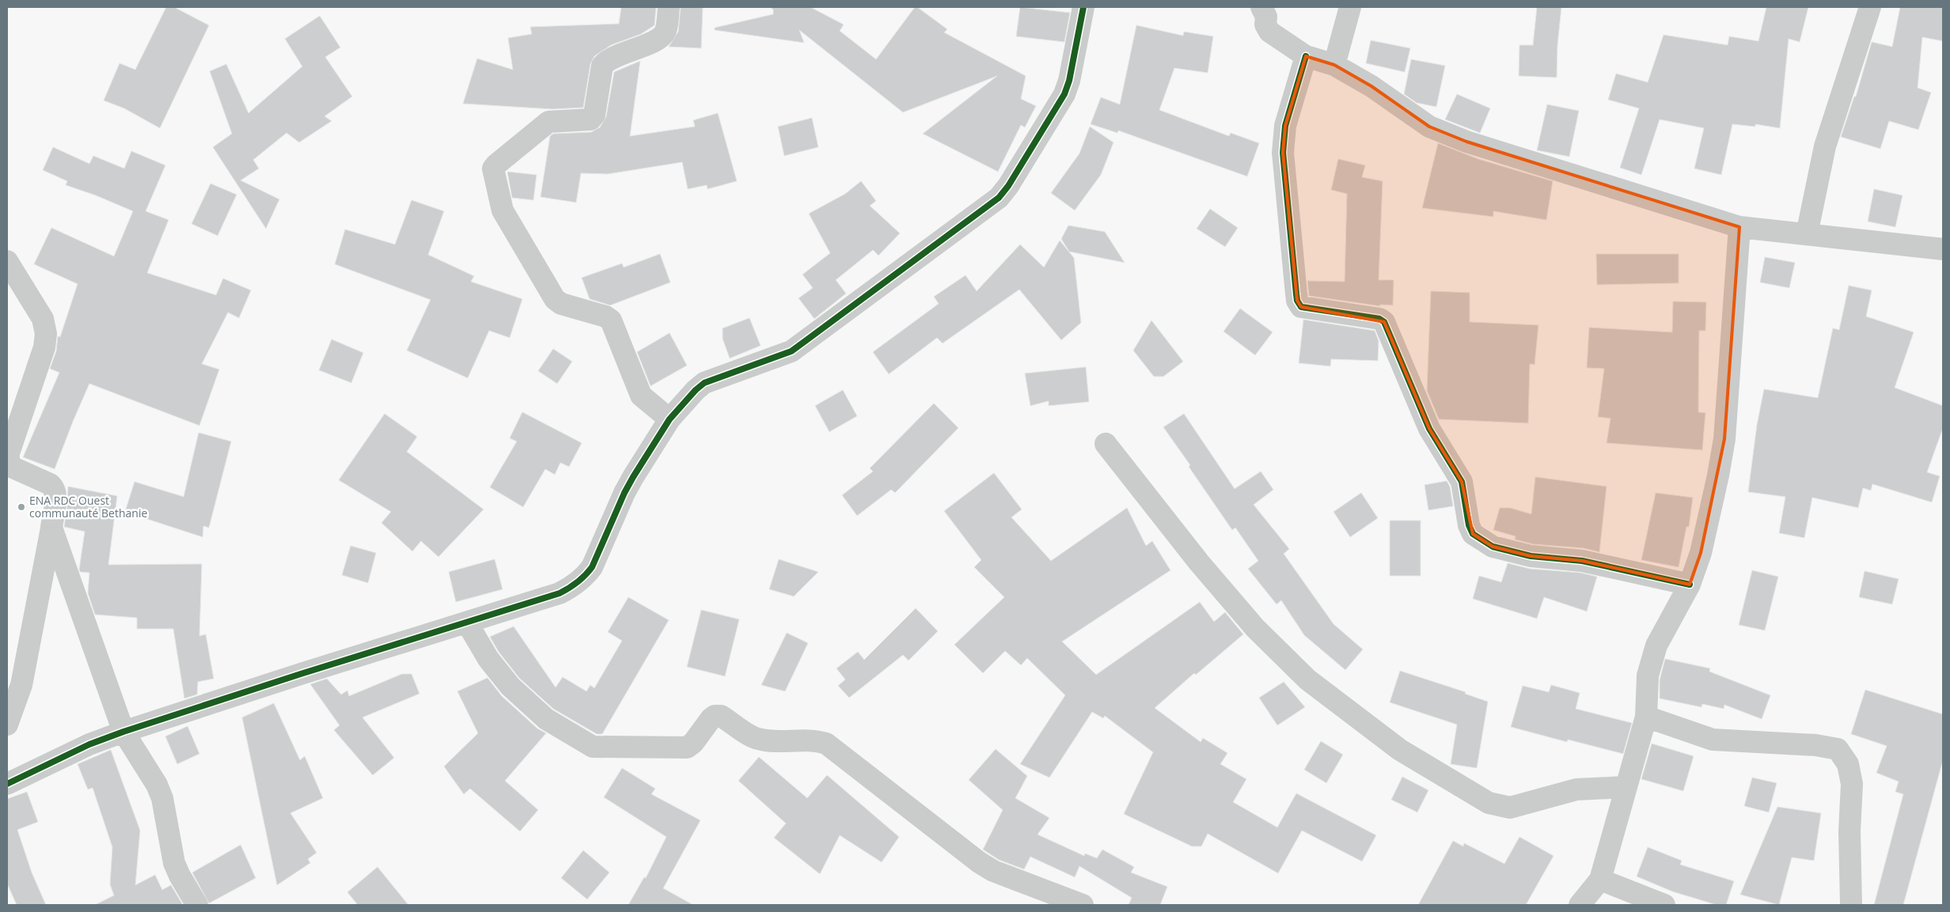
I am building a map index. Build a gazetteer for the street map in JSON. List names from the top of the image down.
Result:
{
  "places": ["ENA RDC Ouest communauté Bethanie"]
}
